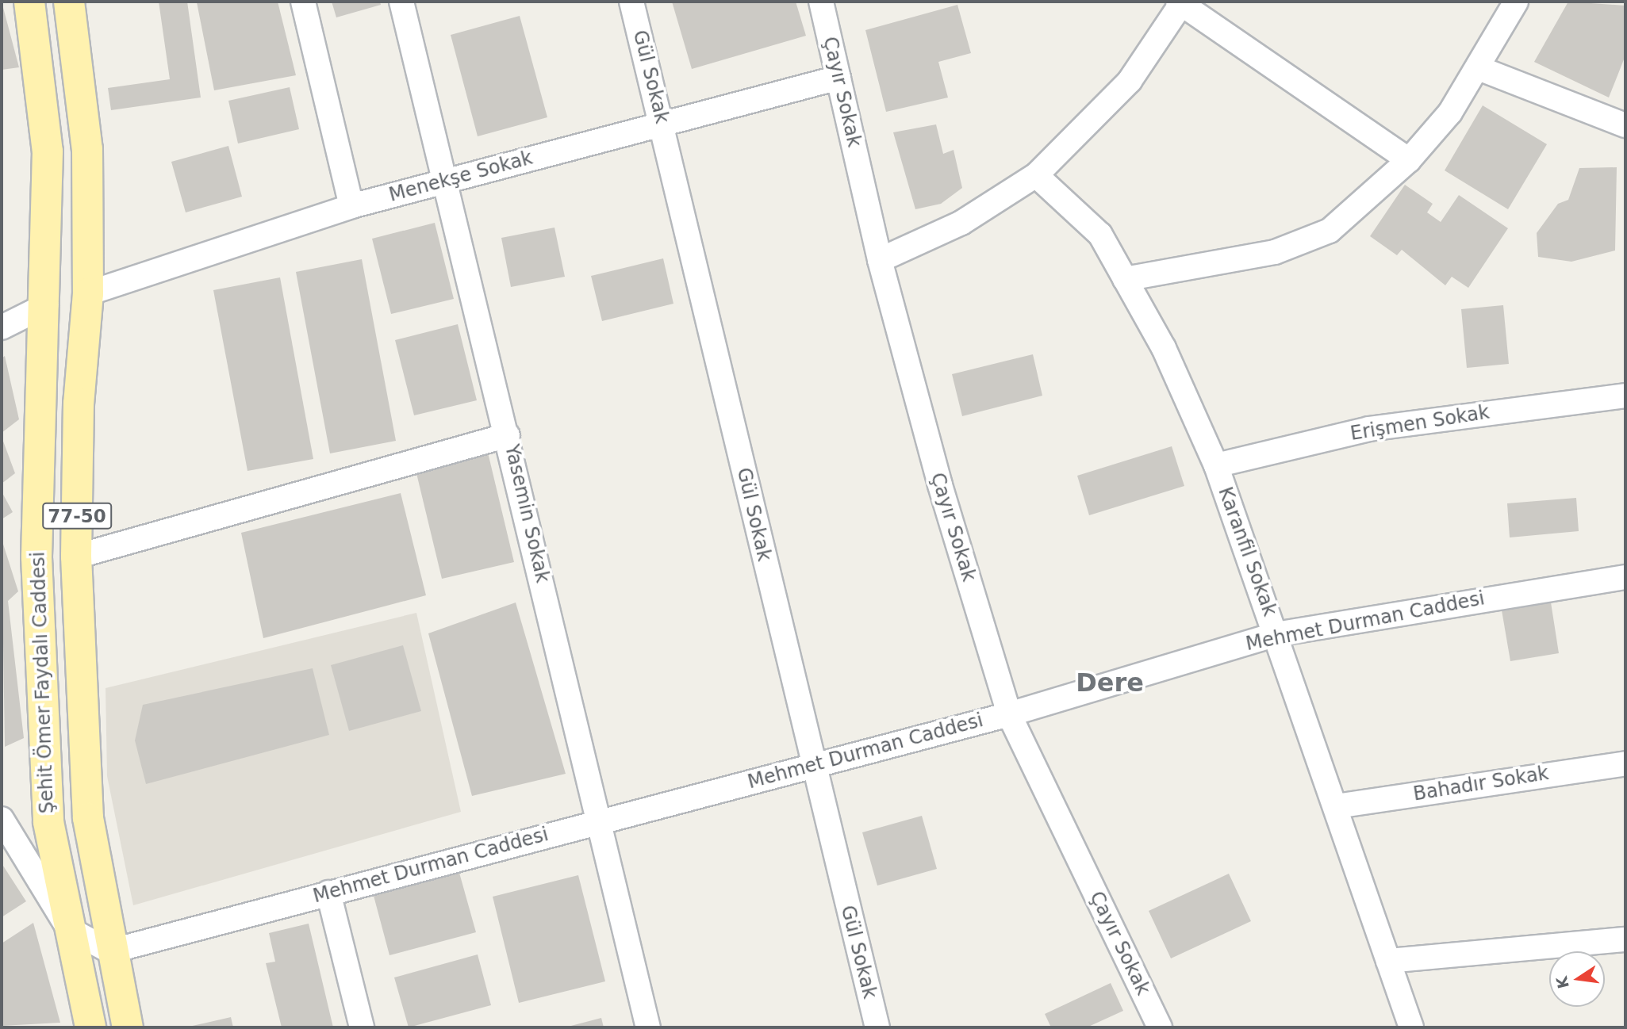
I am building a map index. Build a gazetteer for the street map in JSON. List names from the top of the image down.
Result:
{
  "streets": {
    "main road": ["77-50", "Şehit Ömer Faydalı Caddesi"],
    "street": [
      "Gül Sokak",
      "Çayır Sokak",
      "Menekşe Sokak",
      "Erişmen Sokak",
      "Yasemin Sokak",
      "Karanfil Sokak",
      "Mehmet Durman Caddesi",
      "Bahadır Sokak"
    ]
  },
  "crossings": [
    ["Gül Sokak", "Menekşe Sokak"],
    ["Gül Sokak", "Mehmet Durman Caddesi"],
    ["Çayır Sokak", "Menekşe Sokak"],
    ["Çayır Sokak", "Mehmet Durman Caddesi"],
    ["Menekşe Sokak", "Yasemin Sokak"],
    ["Menekşe Sokak", "Şehit Ömer Faydalı Caddesi"],
    ["Erişmen Sokak", "Karanfil Sokak"],
    ["Yasemin Sokak", "Mehmet Durman Caddesi"],
    ["Karanfil Sokak", "Mehmet Durman Caddesi"],
    ["Karanfil Sokak", "Bahadır Sokak"],
    ["Mehmet Durman Caddesi", "Şehit Ömer Faydalı Caddesi"]
  ],
  "districts": ["Dere"],
  "north": "left"
}
